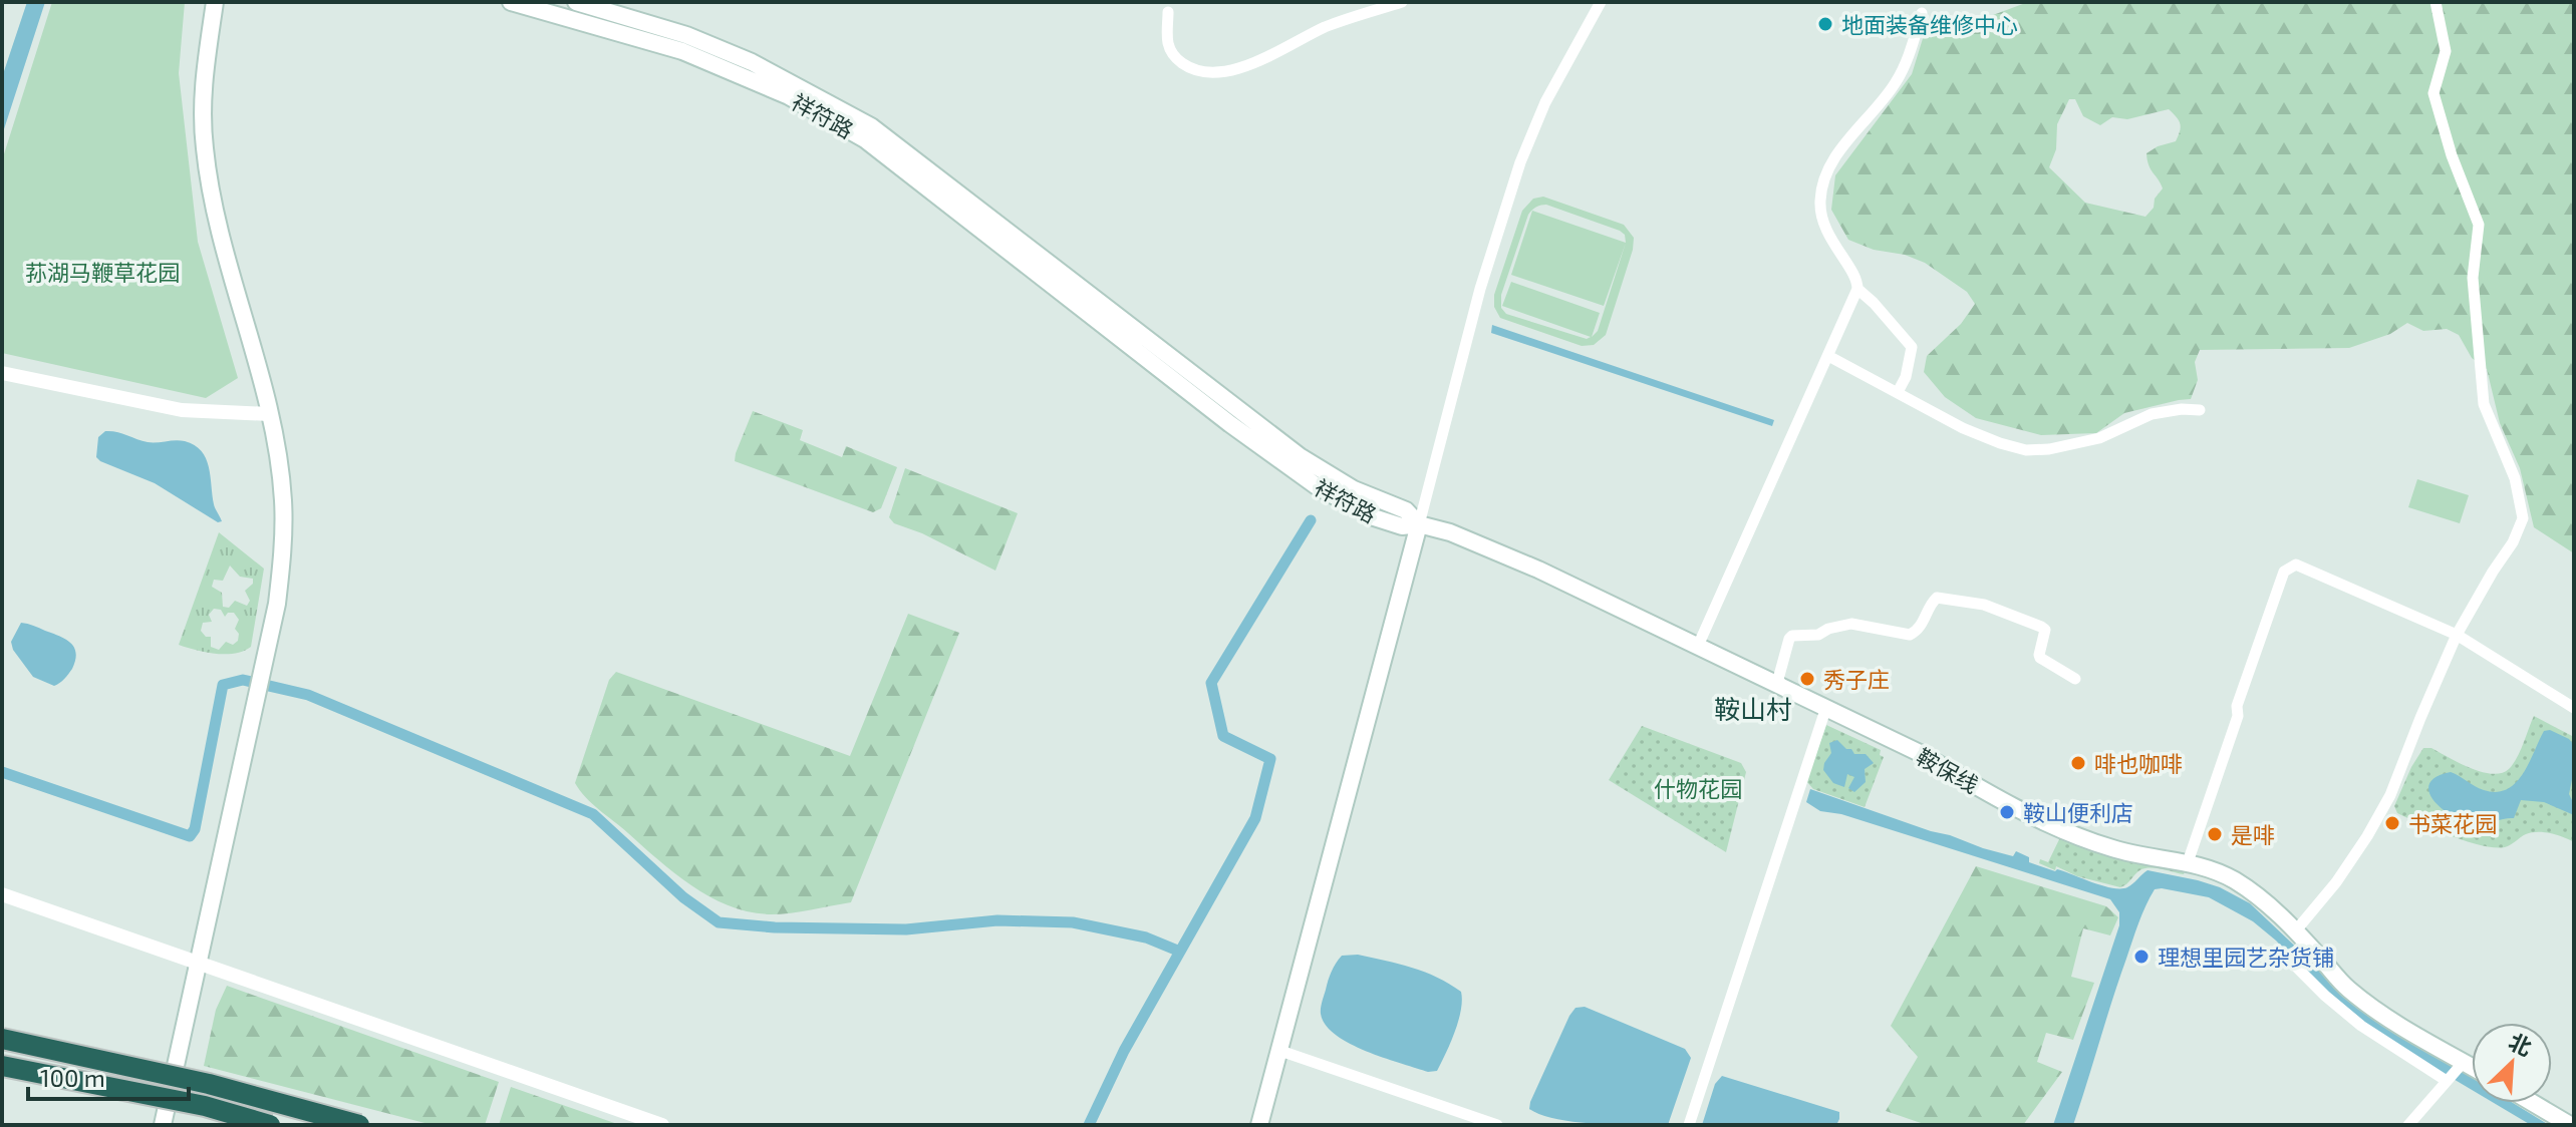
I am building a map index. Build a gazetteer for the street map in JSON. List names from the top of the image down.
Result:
{
  "streets": {
    "main road": ["祥符路", "鞍保线"]
  },
  "crossings": [
    ["祥符路", "鞍保线"]
  ],
  "districts": ["鞍山村"],
  "parks": ["荪湖马鞭草花园", "什物花园"],
  "places": [
    "地面装备维修中心",
    "秀子庄",
    "啡也咖啡",
    "鞍山便利店",
    "书菜花园",
    "是啡",
    "理想里园艺杂货铺"
  ],
  "scale_bar": "100 m",
  "north": "top right"
}
